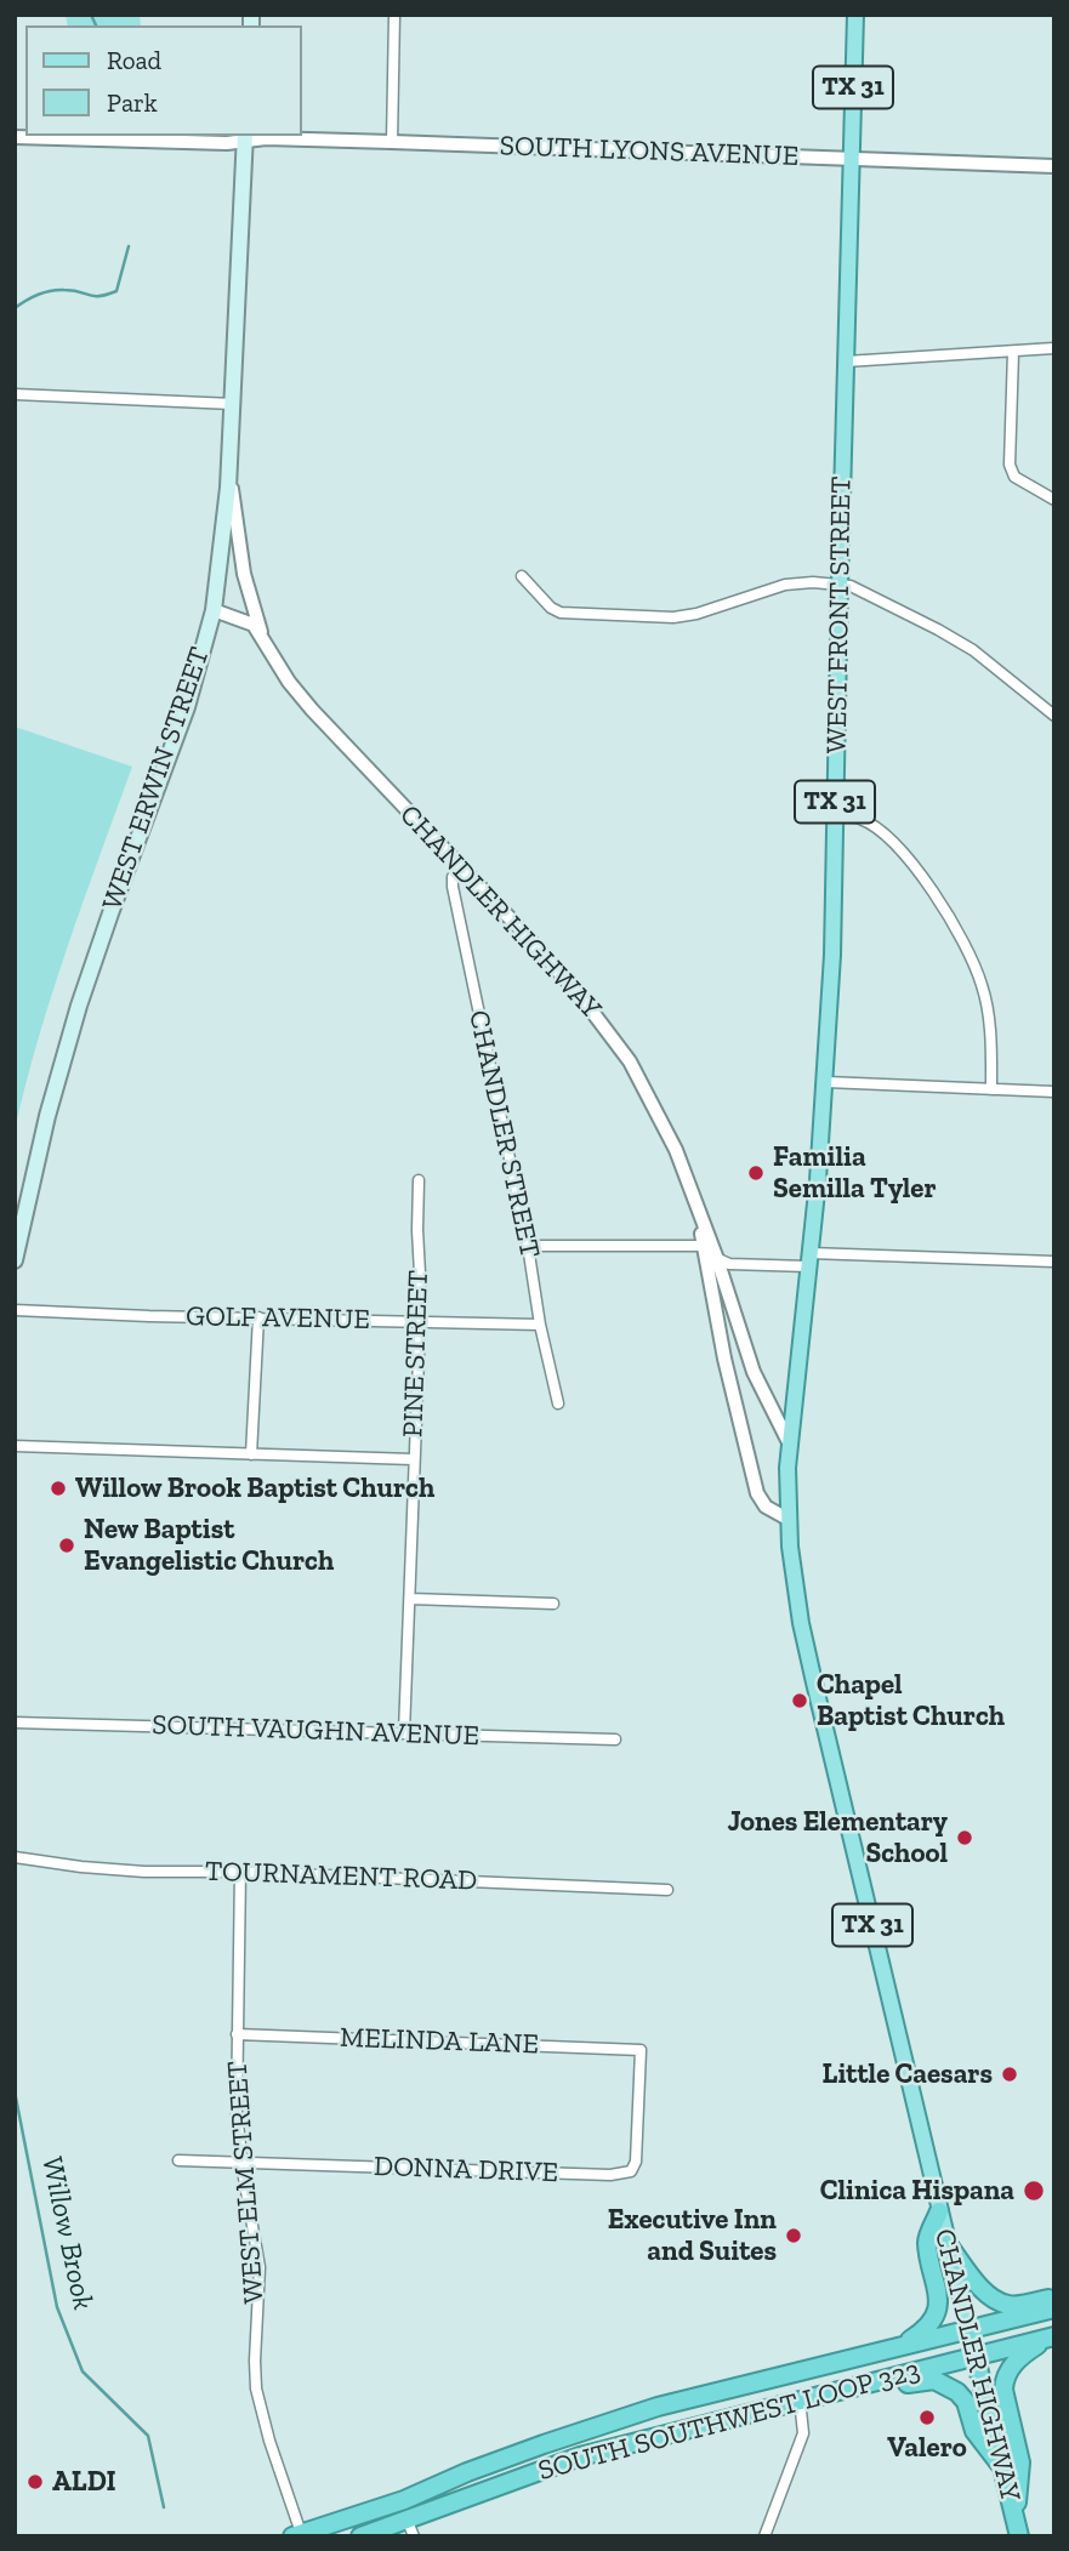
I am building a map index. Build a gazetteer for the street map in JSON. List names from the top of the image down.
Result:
{
  "streets": {
    "highway": ["TX 31", "CHANDLER HIGHWAY", "SOUTH SOUTHWEST LOOP 323"],
    "main road": ["WEST FRONT STREET", "WEST ERWIN STREET"],
    "street": [
      "SOUTH LYONS AVENUE",
      "CHANDLER STREET",
      "GOLF AVENUE",
      "PINE STREET",
      "SOUTH VAUGHN AVENUE",
      "TOURNAMENT ROAD",
      "MELINDA LANE",
      "DONNA DRIVE",
      "WEST ELM STREET"
    ]
  },
  "crossings": [
    ["SOUTH LYONS AVENUE", "WEST FRONT STREET"],
    ["SOUTH LYONS AVENUE", "WEST ERWIN STREET"],
    ["WEST FRONT STREET", "CHANDLER HIGHWAY"],
    ["WEST ERWIN STREET", "CHANDLER HIGHWAY"],
    ["CHANDLER HIGHWAY", "CHANDLER STREET"],
    ["CHANDLER HIGHWAY", "SOUTH SOUTHWEST LOOP 323"],
    ["CHANDLER STREET", "GOLF AVENUE"],
    ["GOLF AVENUE", "PINE STREET"],
    ["PINE STREET", "SOUTH VAUGHN AVENUE"],
    ["TOURNAMENT ROAD", "WEST ELM STREET"],
    ["MELINDA LANE", "DONNA DRIVE"],
    ["MELINDA LANE", "WEST ELM STREET"],
    ["DONNA DRIVE", "WEST ELM STREET"],
    ["WEST ELM STREET", "SOUTH SOUTHWEST LOOP 323"]
  ],
  "water": ["Willow Brook"],
  "places": [
    "Familia Semilla Tyler",
    "Willow Brook Baptist Church",
    "New Baptist Evangelistic Church",
    "Chapel Baptist Church",
    "Jones Elementary School",
    "Little Caesars",
    "Clinica Hispana",
    "Executive Inn and Suites",
    "Valero",
    "ALDI"
  ],
  "legend": ["Road", "Park"]
}
